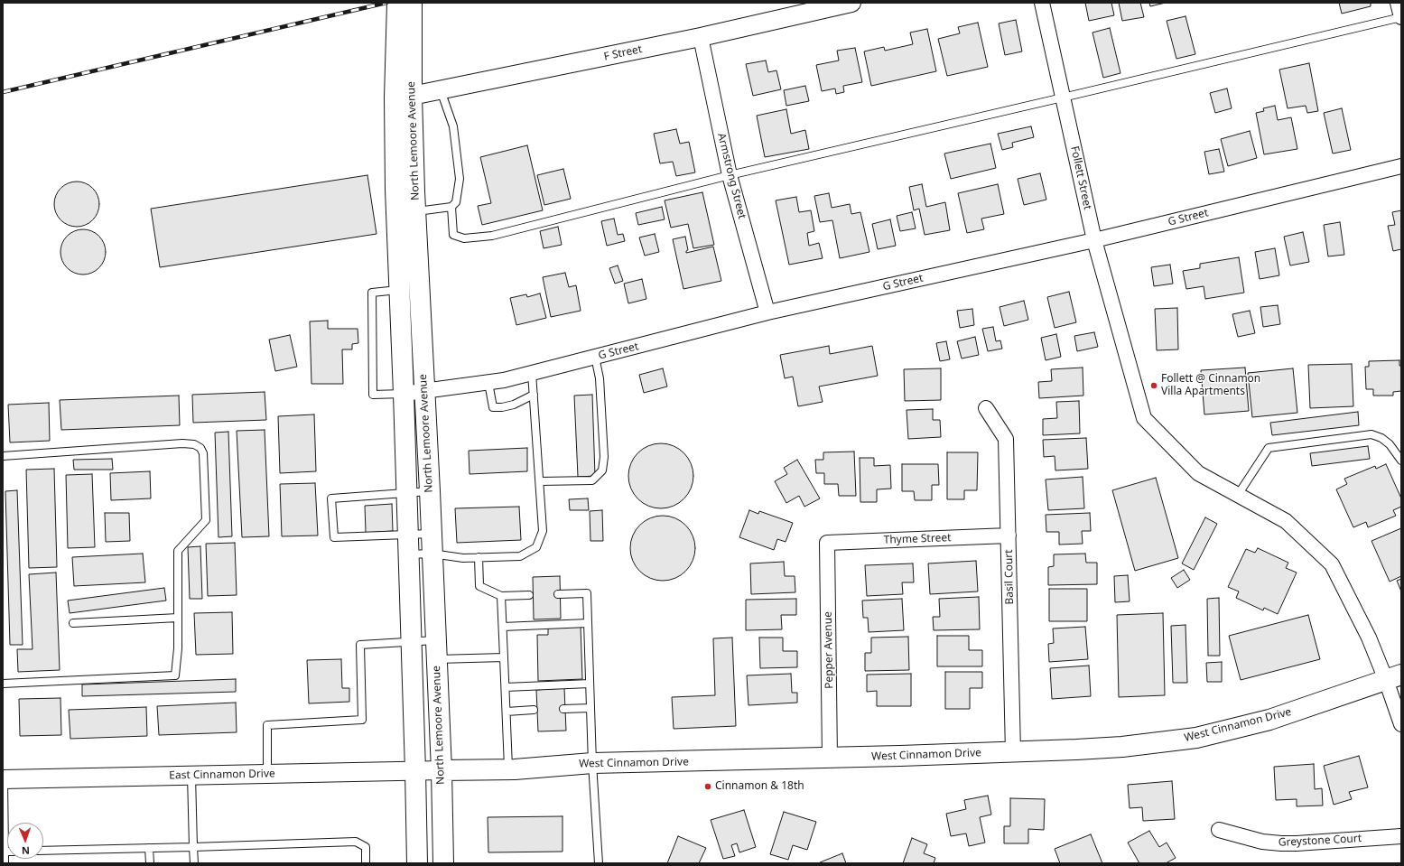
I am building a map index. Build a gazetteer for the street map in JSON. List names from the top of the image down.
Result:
{
  "streets": {
    "main road": ["North Lemoore Avenue", "West Cinnamon Drive"],
    "street": [
      "F Street",
      "Armstrong Street",
      "Follett Street",
      "G Street",
      "Thyme Street",
      "Basil Court",
      "Pepper Avenue",
      "East Cinnamon Drive",
      "Greystone Court"
    ]
  },
  "crossings": [
    ["F Street", "North Lemoore Avenue"],
    ["F Street", "Armstrong Street"],
    ["North Lemoore Avenue", "G Street"],
    ["North Lemoore Avenue", "West Cinnamon Drive"],
    ["North Lemoore Avenue", "East Cinnamon Drive"],
    ["Armstrong Street", "G Street"],
    ["Follett Street", "G Street"],
    ["Follett Street", "West Cinnamon Drive"],
    ["Thyme Street", "Basil Court"],
    ["Thyme Street", "Pepper Avenue"],
    ["Basil Court", "West Cinnamon Drive"],
    ["Pepper Avenue", "West Cinnamon Drive"],
    ["West Cinnamon Drive", "East Cinnamon Drive"]
  ],
  "places": ["Follett @ Cinnamon Villa Apartments", "Cinnamon & 18th"],
  "north": "bottom"
}
